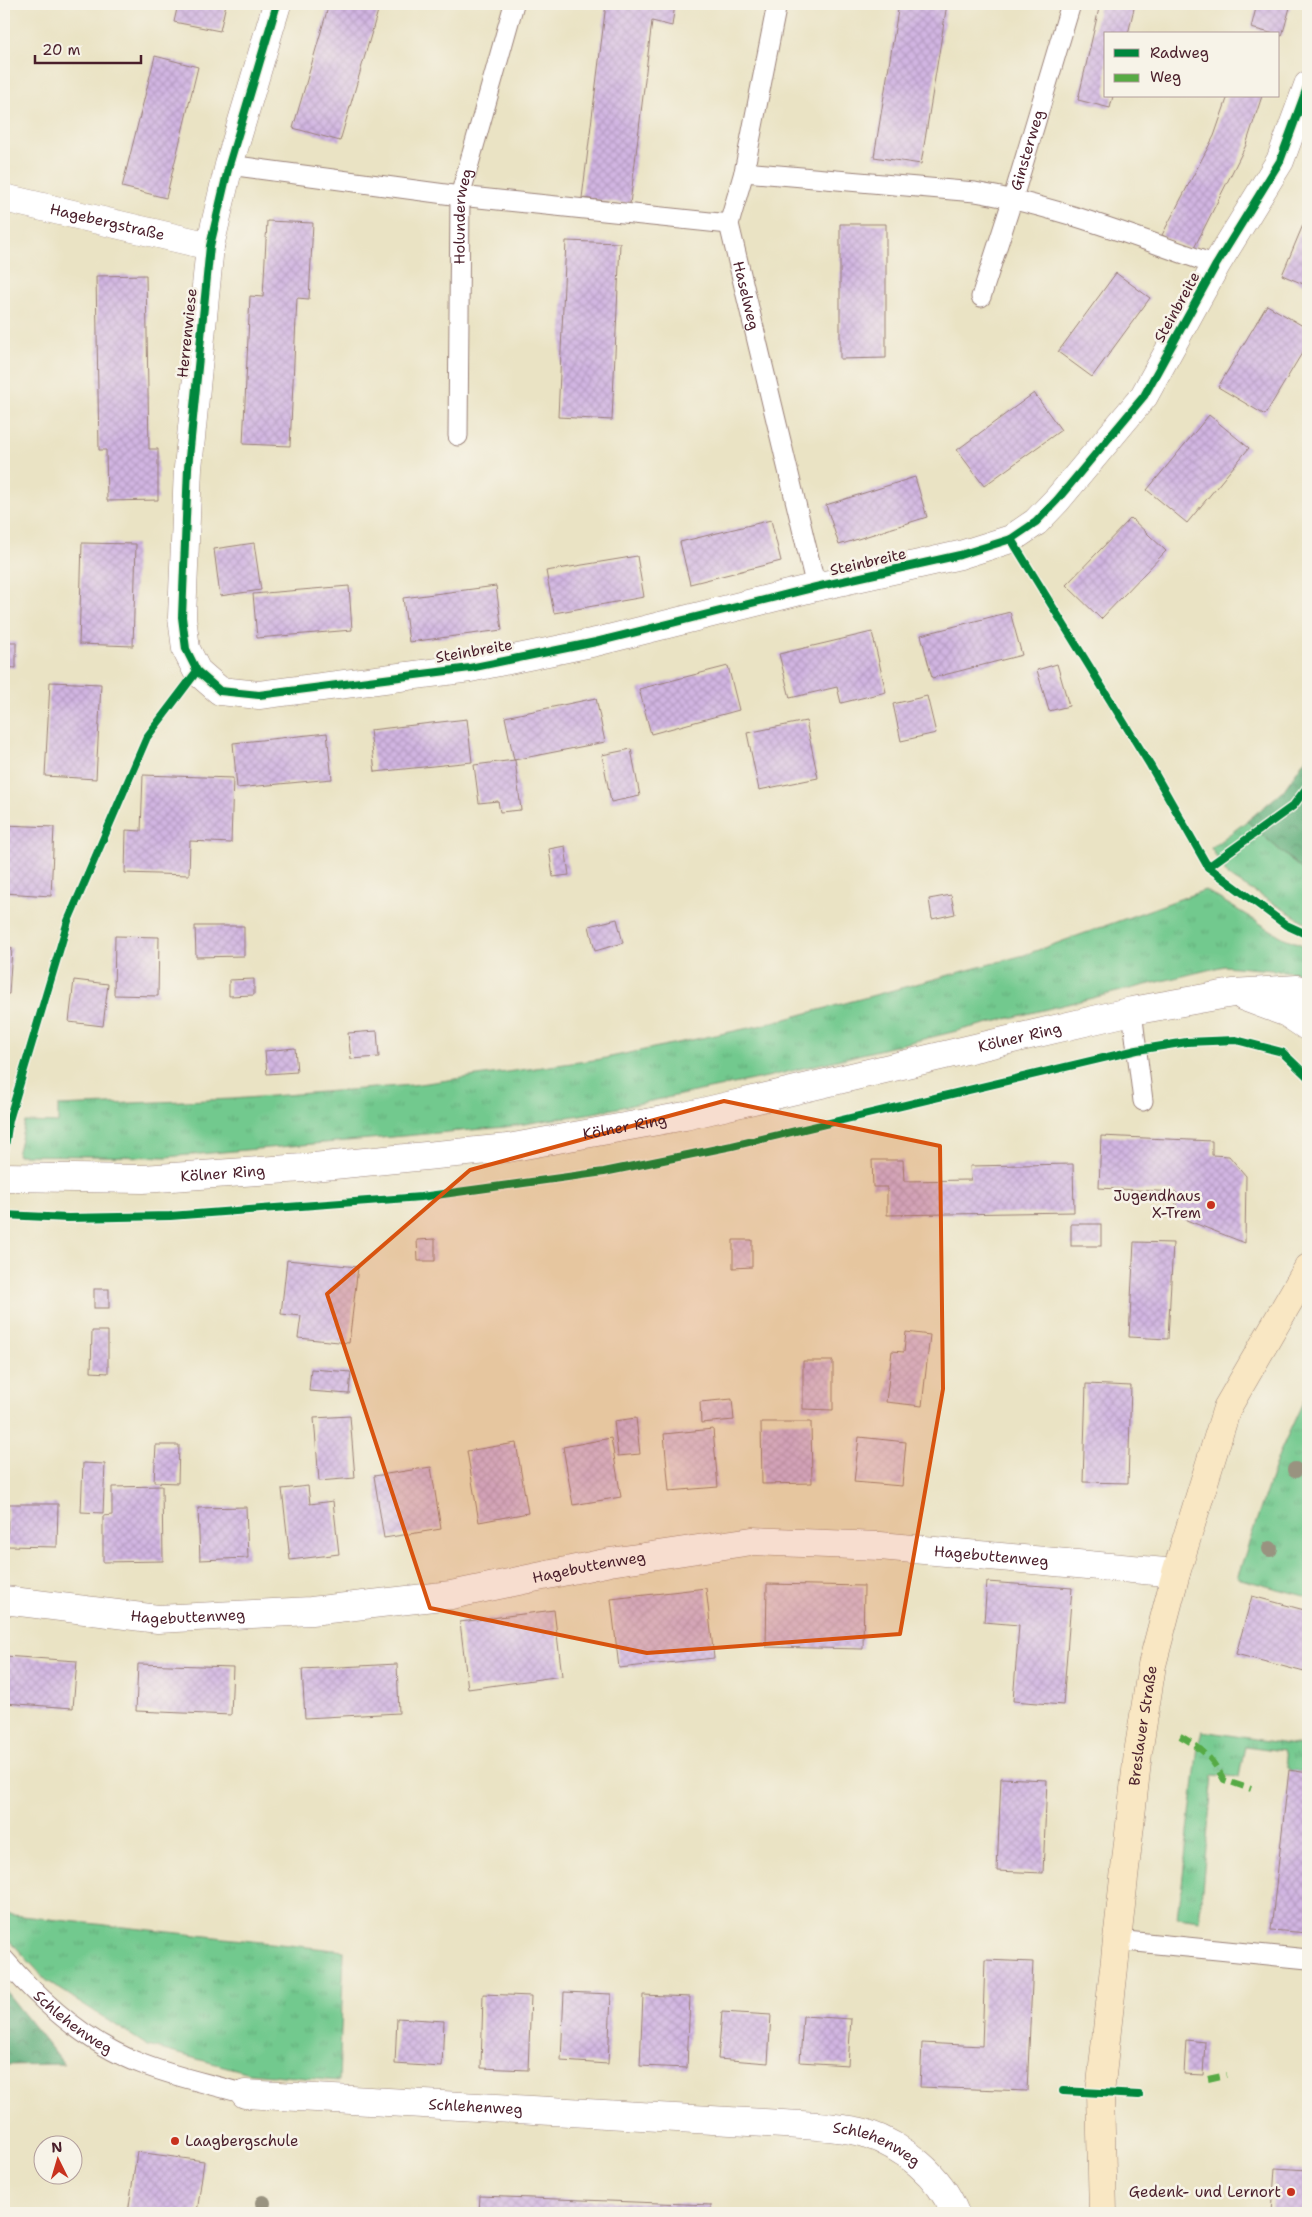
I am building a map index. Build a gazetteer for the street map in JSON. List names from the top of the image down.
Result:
{
  "streets": {
    "street": [
      "Hagebergstraße",
      "Steinbreite",
      "Herrenwiese",
      "Kölner Ring",
      "Hagebuttenweg",
      "Breslauer Straße",
      "Schlehenweg"
    ],
    "lane": ["Ginsterweg", "Holunderweg", "Haselweg"]
  },
  "crossings": [
    ["Hagebergstraße", "Herrenwiese"],
    ["Haselweg", "Steinbreite"],
    ["Steinbreite", "Herrenwiese"],
    ["Hagebuttenweg", "Breslauer Straße"]
  ],
  "places": ["Jugendhaus X-Trem", "Laagbergschule", "Gedenk- und Lernort"],
  "legend": ["Radweg", "Weg"],
  "scale_bar": "20 m",
  "north": "top"
}
